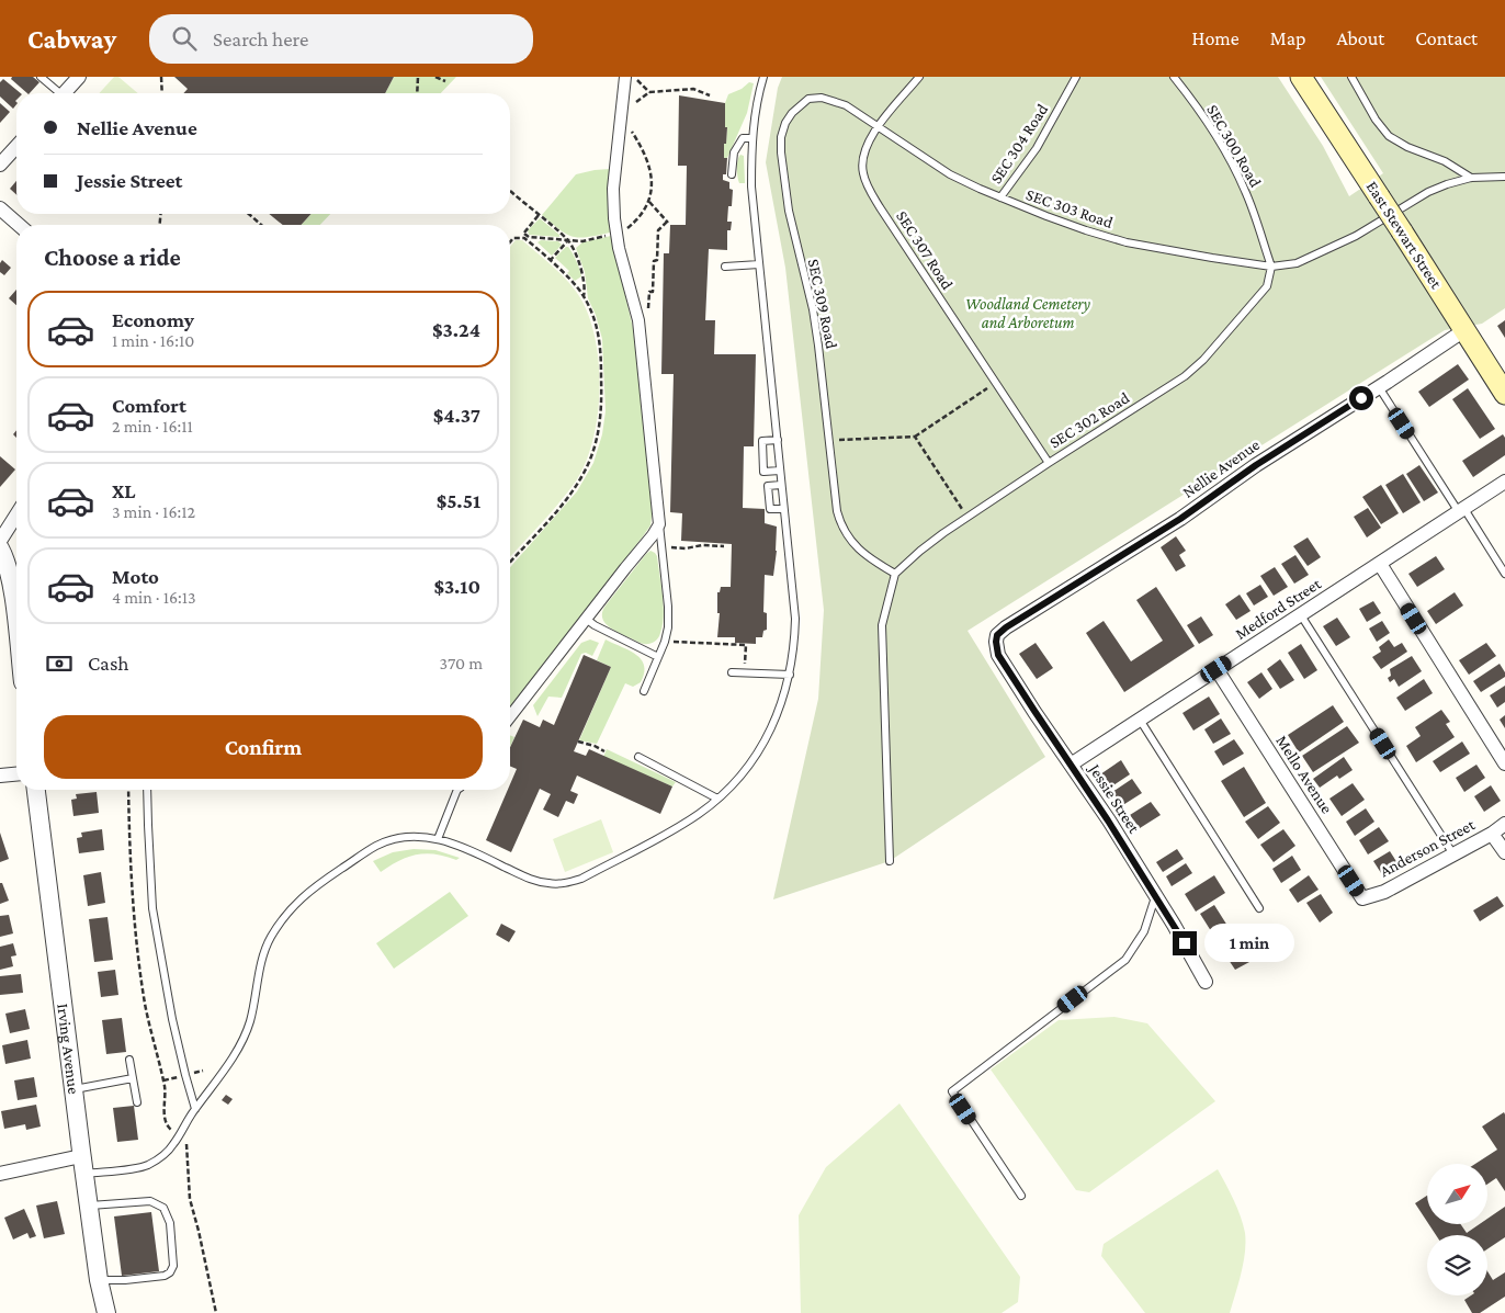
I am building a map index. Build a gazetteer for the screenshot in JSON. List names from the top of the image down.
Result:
{
  "streets": {
    "main road": ["East Stewart Street"],
    "street": [
      "Nellie Avenue",
      "Medford Street",
      "Mello Avenue",
      "Jessie Street",
      "Anderson Street",
      "Irving Avenue"
    ],
    "lane": [
      "SEC 304 Road",
      "SEC 300 Road",
      "SEC 303 Road",
      "SEC 307 Road",
      "SEC 309 Road",
      "SEC 302 Road"
    ]
  },
  "crossings": [
    ["SEC 304 Road", "SEC 303 Road"],
    ["SEC 300 Road", "SEC 303 Road"],
    ["SEC 300 Road", "SEC 302 Road"],
    ["SEC 303 Road", "SEC 307 Road"],
    ["SEC 303 Road", "SEC 309 Road"],
    ["SEC 303 Road", "SEC 302 Road"],
    ["East Stewart Street", "Nellie Avenue"],
    ["SEC 307 Road", "SEC 309 Road"],
    ["SEC 307 Road", "SEC 302 Road"],
    ["SEC 309 Road", "SEC 302 Road"],
    ["Nellie Avenue", "Jessie Street"],
    ["Medford Street", "Mello Avenue"],
    ["Medford Street", "Jessie Street"],
    ["Mello Avenue", "Anderson Street"]
  ],
  "parks": ["Woodland Cemetery and Arboretum"],
  "north": "top right",
  "page": {
    "header": "Cabway",
    "search": "Search here",
    "nav": [
      "Home",
      "Map",
      "About",
      "Contact"
    ],
    "banner": ["Nellie Avenue", "Jessie Street"],
    "heading": "Choose a ride",
    "list": [
      {
        "name": "Economy",
        "note": "1 min · 16:10",
        "value": "$3.24"
      },
      {
        "name": "Comfort",
        "note": "2 min · 16:11",
        "value": "$4.37"
      },
      {
        "name": "XL",
        "note": "3 min · 16:12",
        "value": "$5.51"
      },
      {
        "name": "Moto",
        "note": "4 min · 16:13",
        "value": "$3.10"
      }
    ],
    "pay": ["Cash", "370 m"],
    "buttons": "Confirm",
    "bubble": "1 min"
  }
}
